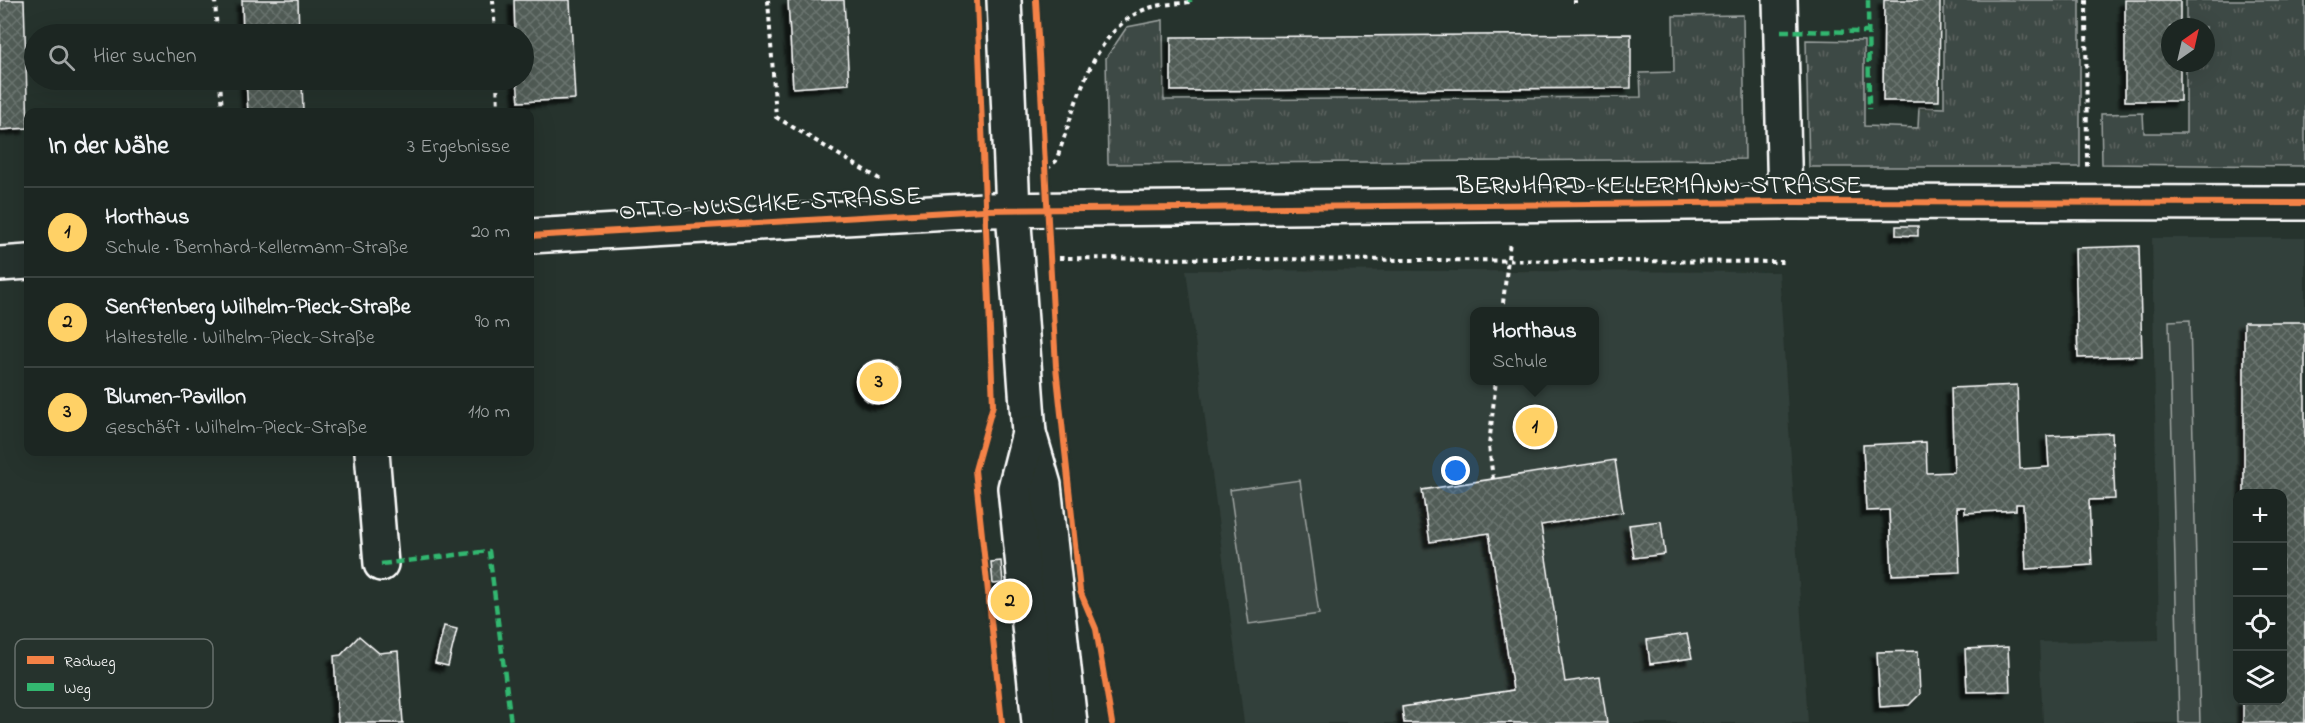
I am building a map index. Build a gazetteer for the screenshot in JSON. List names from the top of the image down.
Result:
{
  "streets": {
    "street": ["BERNHARD-KELLERMANN-STRASSE", "OTTO-NUSCHKE-STRASSE"]
  },
  "crossings": [
    ["BERNHARD-KELLERMANN-STRASSE", "OTTO-NUSCHKE-STRASSE"]
  ],
  "legend": ["Radweg", "Weg"],
  "north": "top right",
  "page": {
    "search": "Hier suchen",
    "heading": ["In der Nähe", "3 Ergebnisse"],
    "list": [
      {
        "mark": "1",
        "name": "Horthaus",
        "note": "Schule · Bernhard-Kellermann-Straße",
        "value": "20 m"
      },
      {
        "mark": "2",
        "name": "Senftenberg Wilhelm-Pieck-Straße",
        "note": "Haltestelle · Wilhelm-Pieck-Straße",
        "value": "90 m"
      },
      {
        "mark": "3",
        "name": "Blumen-Pavillon",
        "note": "Geschäft · Wilhelm-Pieck-Straße",
        "value": "110 m"
      }
    ],
    "popup": ["Horthaus", "Schule"],
    "pins": ["3", "1", "2"],
    "map_buttons": ["+", "−"]
  }
}
